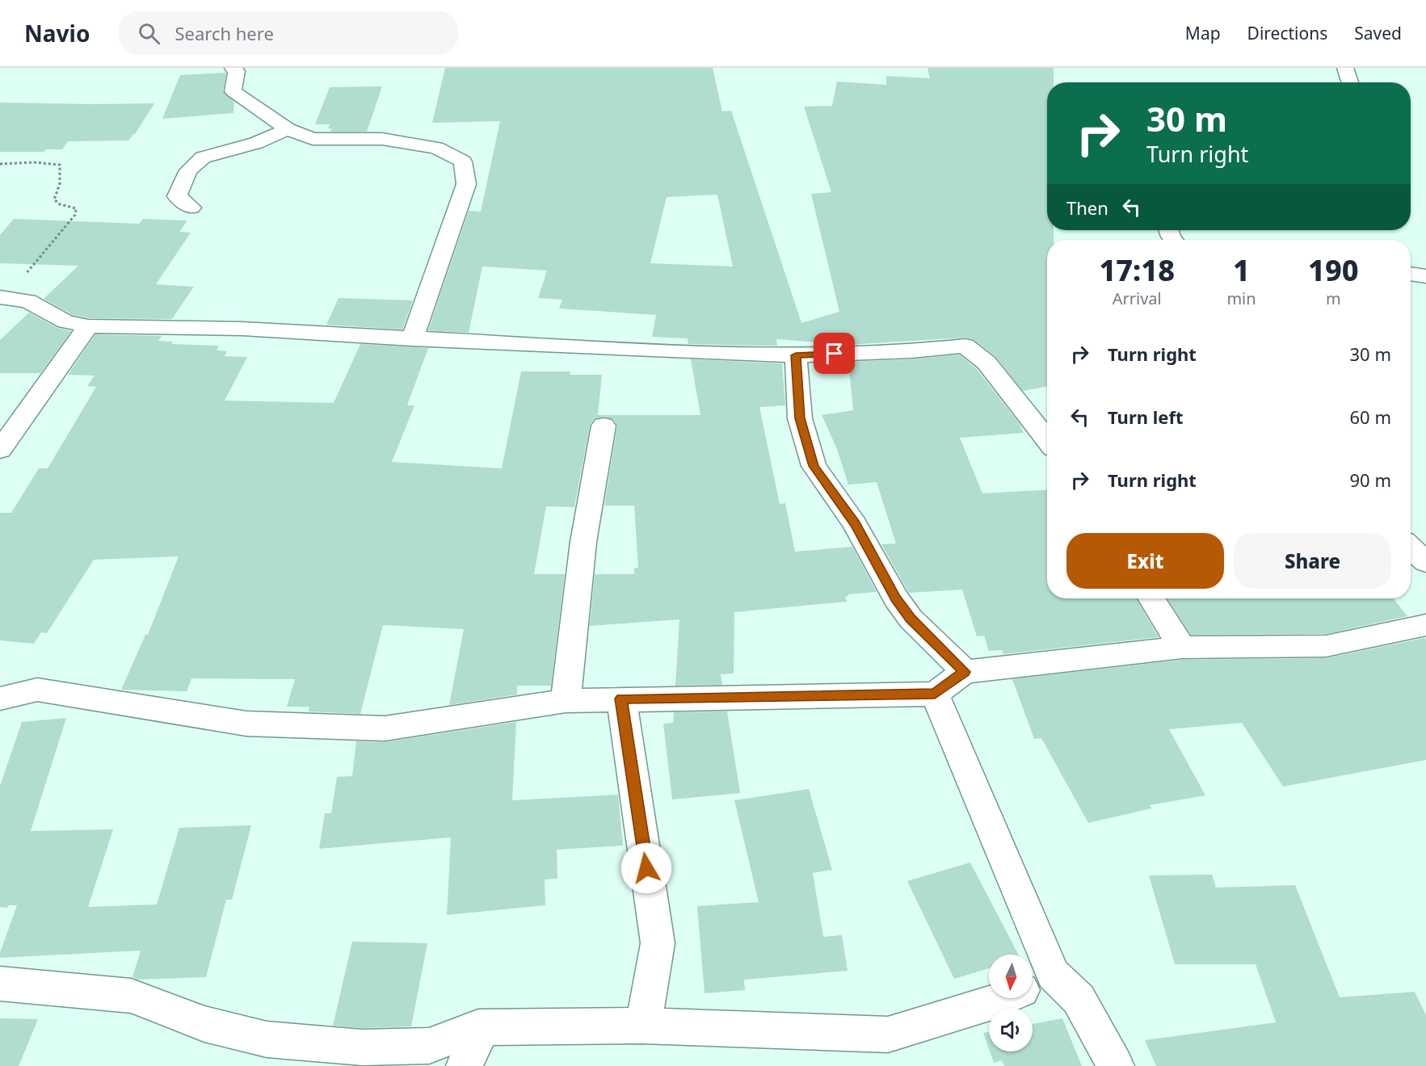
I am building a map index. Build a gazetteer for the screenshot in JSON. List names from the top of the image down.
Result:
{
  "north": "bottom",
  "page": {
    "header": "Navio",
    "search": "Search here",
    "nav": ["Map", "Directions", "Saved"],
    "turn": ["30 m", "Turn right"],
    "then": "Then",
    "eta": [
      "17:18",
      "Arrival",
      "1",
      "min",
      "190",
      "m"
    ],
    "list": [
      {
        "name": "Turn right",
        "value": "30 m"
      },
      {
        "name": "Turn left",
        "value": "60 m"
      },
      {
        "name": "Turn right",
        "value": "90 m"
      }
    ],
    "buttons": ["Exit", "Share"]
  }
}
